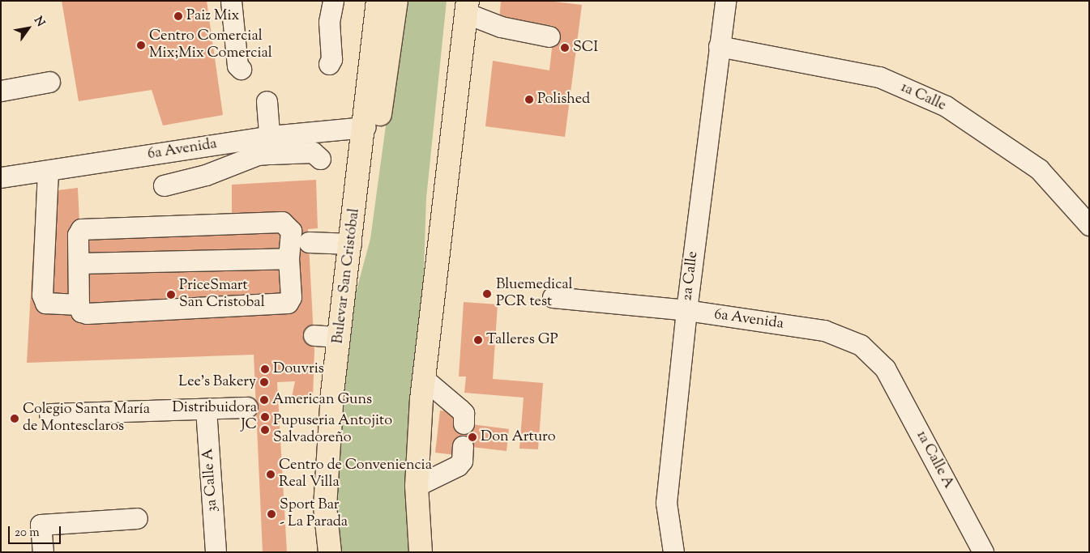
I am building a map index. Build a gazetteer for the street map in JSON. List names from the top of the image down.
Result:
{
  "streets": {
    "main road": ["Bulevar San Cristóbal"],
    "street": [
      "1a Calle",
      "6a Avenida",
      "2a Calle",
      "1a Calle A",
      "3a Calle A"
    ]
  },
  "crossings": [
    ["1a Calle", "2a Calle"],
    ["6a Avenida", "Bulevar San Cristóbal"],
    ["6a Avenida", "2a Calle"],
    ["6a Avenida", "1a Calle A"]
  ],
  "places": [
    "Paiz Mix",
    "Centro Comercial Mix;Mix Comercial",
    "SCI",
    "Polished",
    "Bluemedical PCR test",
    "PriceSmart San Cristobal",
    "Talleres GP",
    "Douvris",
    "Lee's Bakery",
    "American Guns",
    "Distribuidora JC",
    "Colegio Santa María de Montesclaros",
    "Pupuseria Antojito Salvadoreño",
    "Don Arturo",
    "Centro de Conveniencia Real Villa",
    "Sport Bar - La Parada"
  ],
  "scale_bar": "20 m",
  "north": "top right"
}
